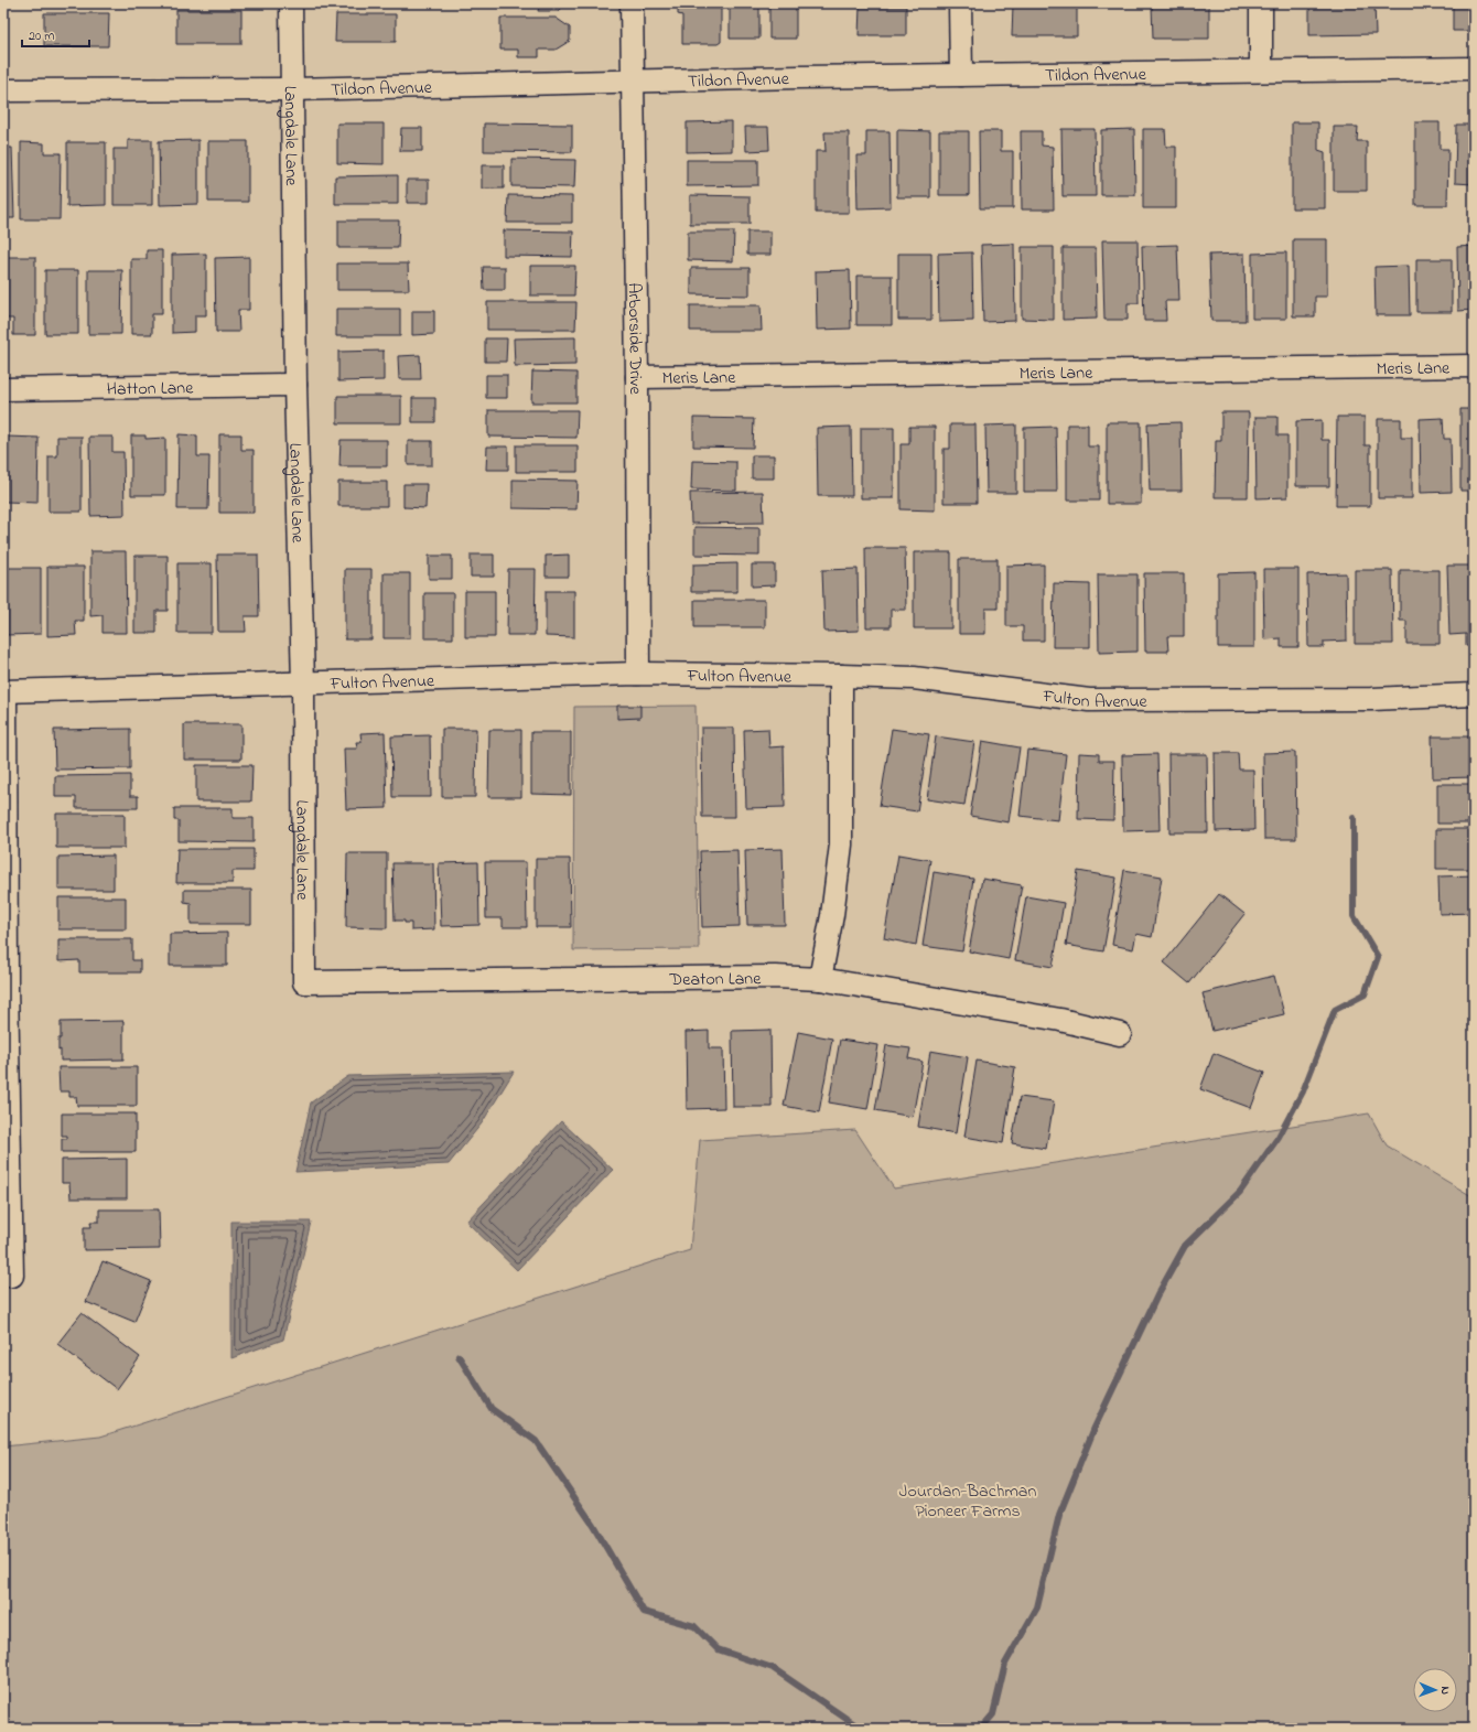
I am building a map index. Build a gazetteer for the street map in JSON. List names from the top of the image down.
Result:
{
  "streets": {
    "street": [
      "Tildon Avenue",
      "Langdale Lane",
      "Arborside Drive",
      "Meris Lane",
      "Hatton Lane",
      "Fulton Avenue",
      "Deaton Lane"
    ]
  },
  "crossings": [
    ["Tildon Avenue", "Langdale Lane"],
    ["Tildon Avenue", "Arborside Drive"],
    ["Langdale Lane", "Hatton Lane"],
    ["Langdale Lane", "Fulton Avenue"],
    ["Langdale Lane", "Deaton Lane"],
    ["Arborside Drive", "Meris Lane"],
    ["Arborside Drive", "Fulton Avenue"]
  ],
  "parks": ["Jourdan-Bachman Pioneer Farms"],
  "scale_bar": "20 m",
  "north": "right"
}
